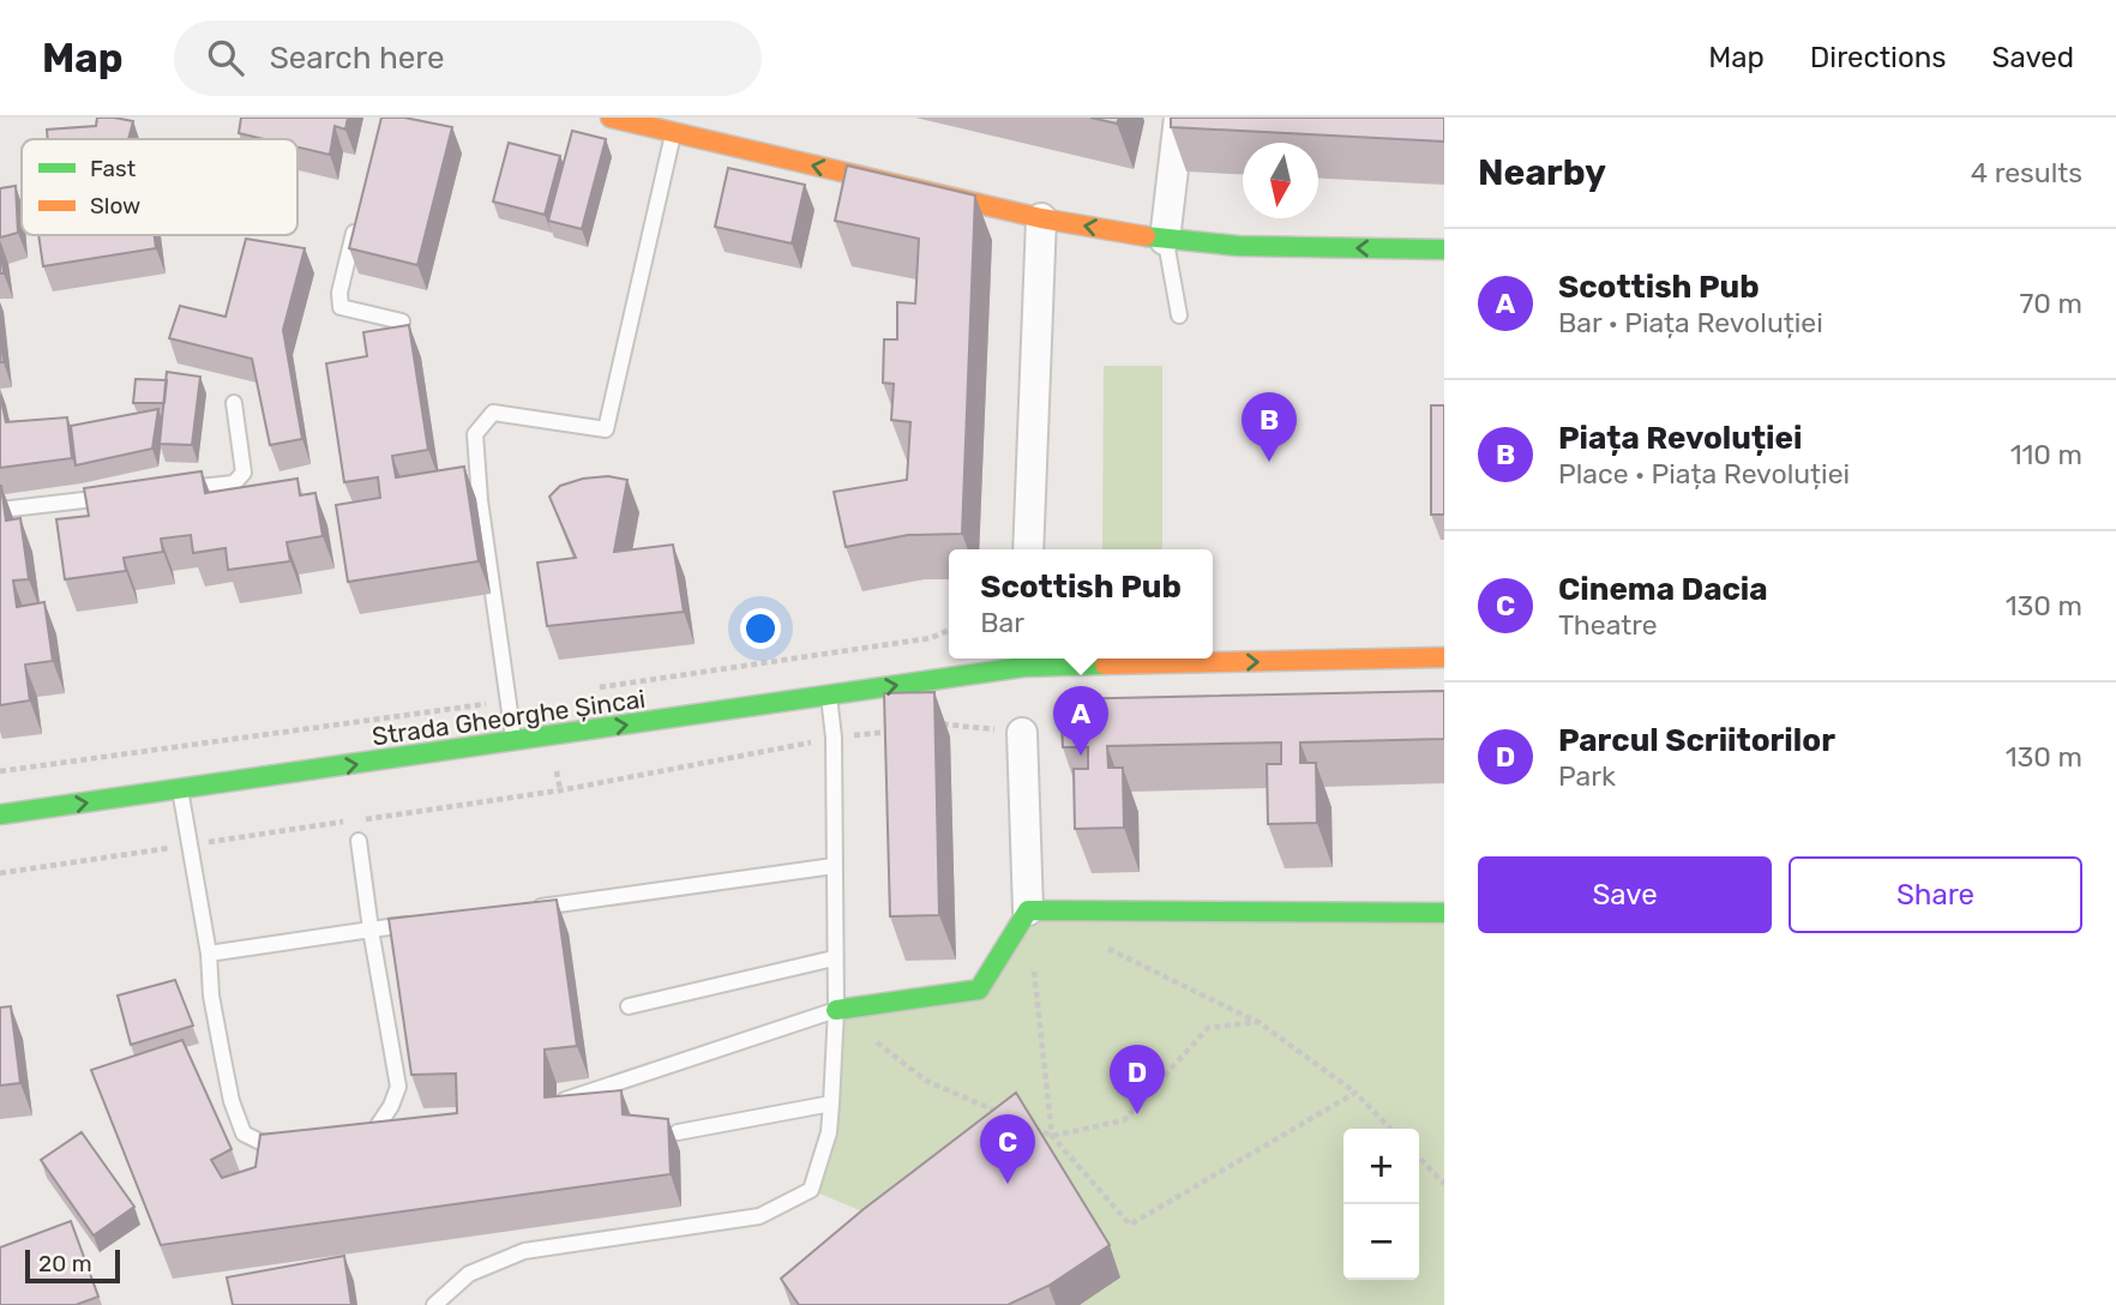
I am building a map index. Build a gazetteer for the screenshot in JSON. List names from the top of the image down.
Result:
{
  "streets": {
    "main road": ["Strada Gheorghe Șincai"]
  },
  "one_way": ["Strada Gheorghe Șincai"],
  "legend": ["Fast", "Slow"],
  "scale_bar": "20 m",
  "north": "bottom",
  "page": {
    "header": "Map",
    "search": "Search here",
    "nav": ["Map", "Directions", "Saved"],
    "heading": ["Nearby", "4 results"],
    "list": [
      {
        "mark": "A",
        "name": "Scottish Pub",
        "note": "Bar · Piața Revoluției",
        "value": "70 m"
      },
      {
        "mark": "B",
        "name": "Piața Revoluției",
        "note": "Place · Piața Revoluției",
        "value": "110 m"
      },
      {
        "mark": "C",
        "name": "Cinema Dacia",
        "note": "Theatre",
        "value": "130 m"
      },
      {
        "mark": "D",
        "name": "Parcul Scriitorilor",
        "note": "Park",
        "value": "130 m"
      }
    ],
    "pins": [
      "B",
      "A",
      "D",
      "C"
    ],
    "popup": ["Scottish Pub", "Bar"],
    "buttons": ["Save", "Share"],
    "map_buttons": ["+", "−"],
    "scale": "20 m"
  }
}
